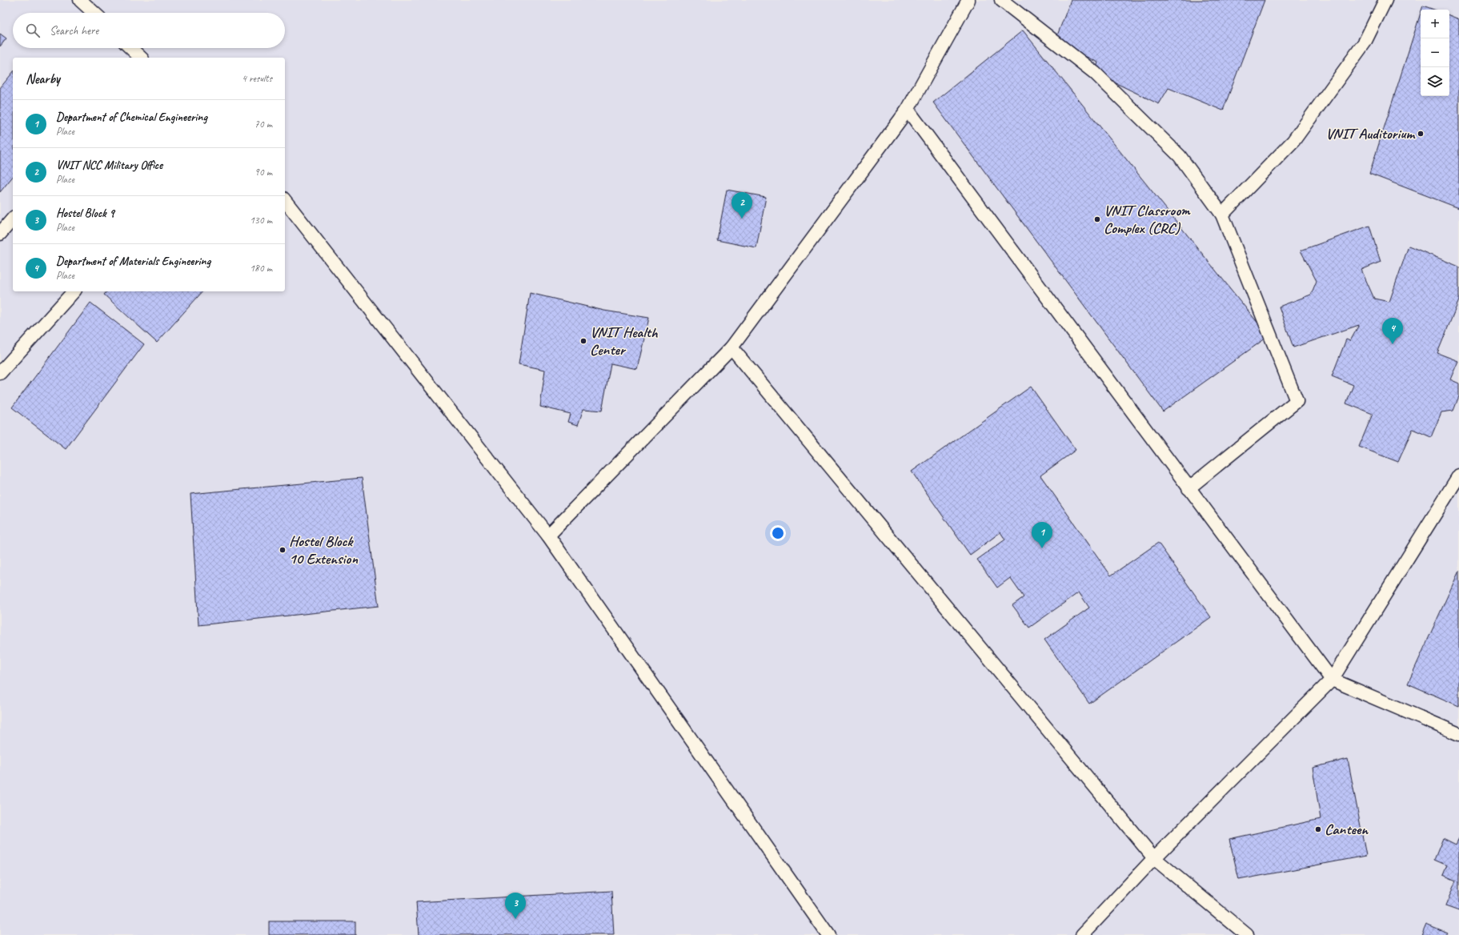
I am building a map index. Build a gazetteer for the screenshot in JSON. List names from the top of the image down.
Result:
{
  "places": [
    "VNIT Auditorium",
    "VNIT Classroom Complex (CRC)",
    "VNIT Health Center",
    "Hostel Block 10 Extension",
    "Canteen"
  ],
  "page": {
    "map_buttons": ["+", "−"],
    "search": "Search here",
    "heading": ["Nearby", "4 results"],
    "list": [
      {
        "mark": "1",
        "name": "Department of Chemical Engineering",
        "note": "Place",
        "value": "70 m"
      },
      {
        "mark": "2",
        "name": "VNIT NCC Military Office",
        "note": "Place",
        "value": "90 m"
      },
      {
        "mark": "3",
        "name": "Hostel Block 9",
        "note": "Place",
        "value": "130 m"
      },
      {
        "mark": "4",
        "name": "Department of Materials Engineering",
        "note": "Place",
        "value": "180 m"
      }
    ],
    "pins": [
      "2",
      "4",
      "1",
      "3"
    ]
  }
}
